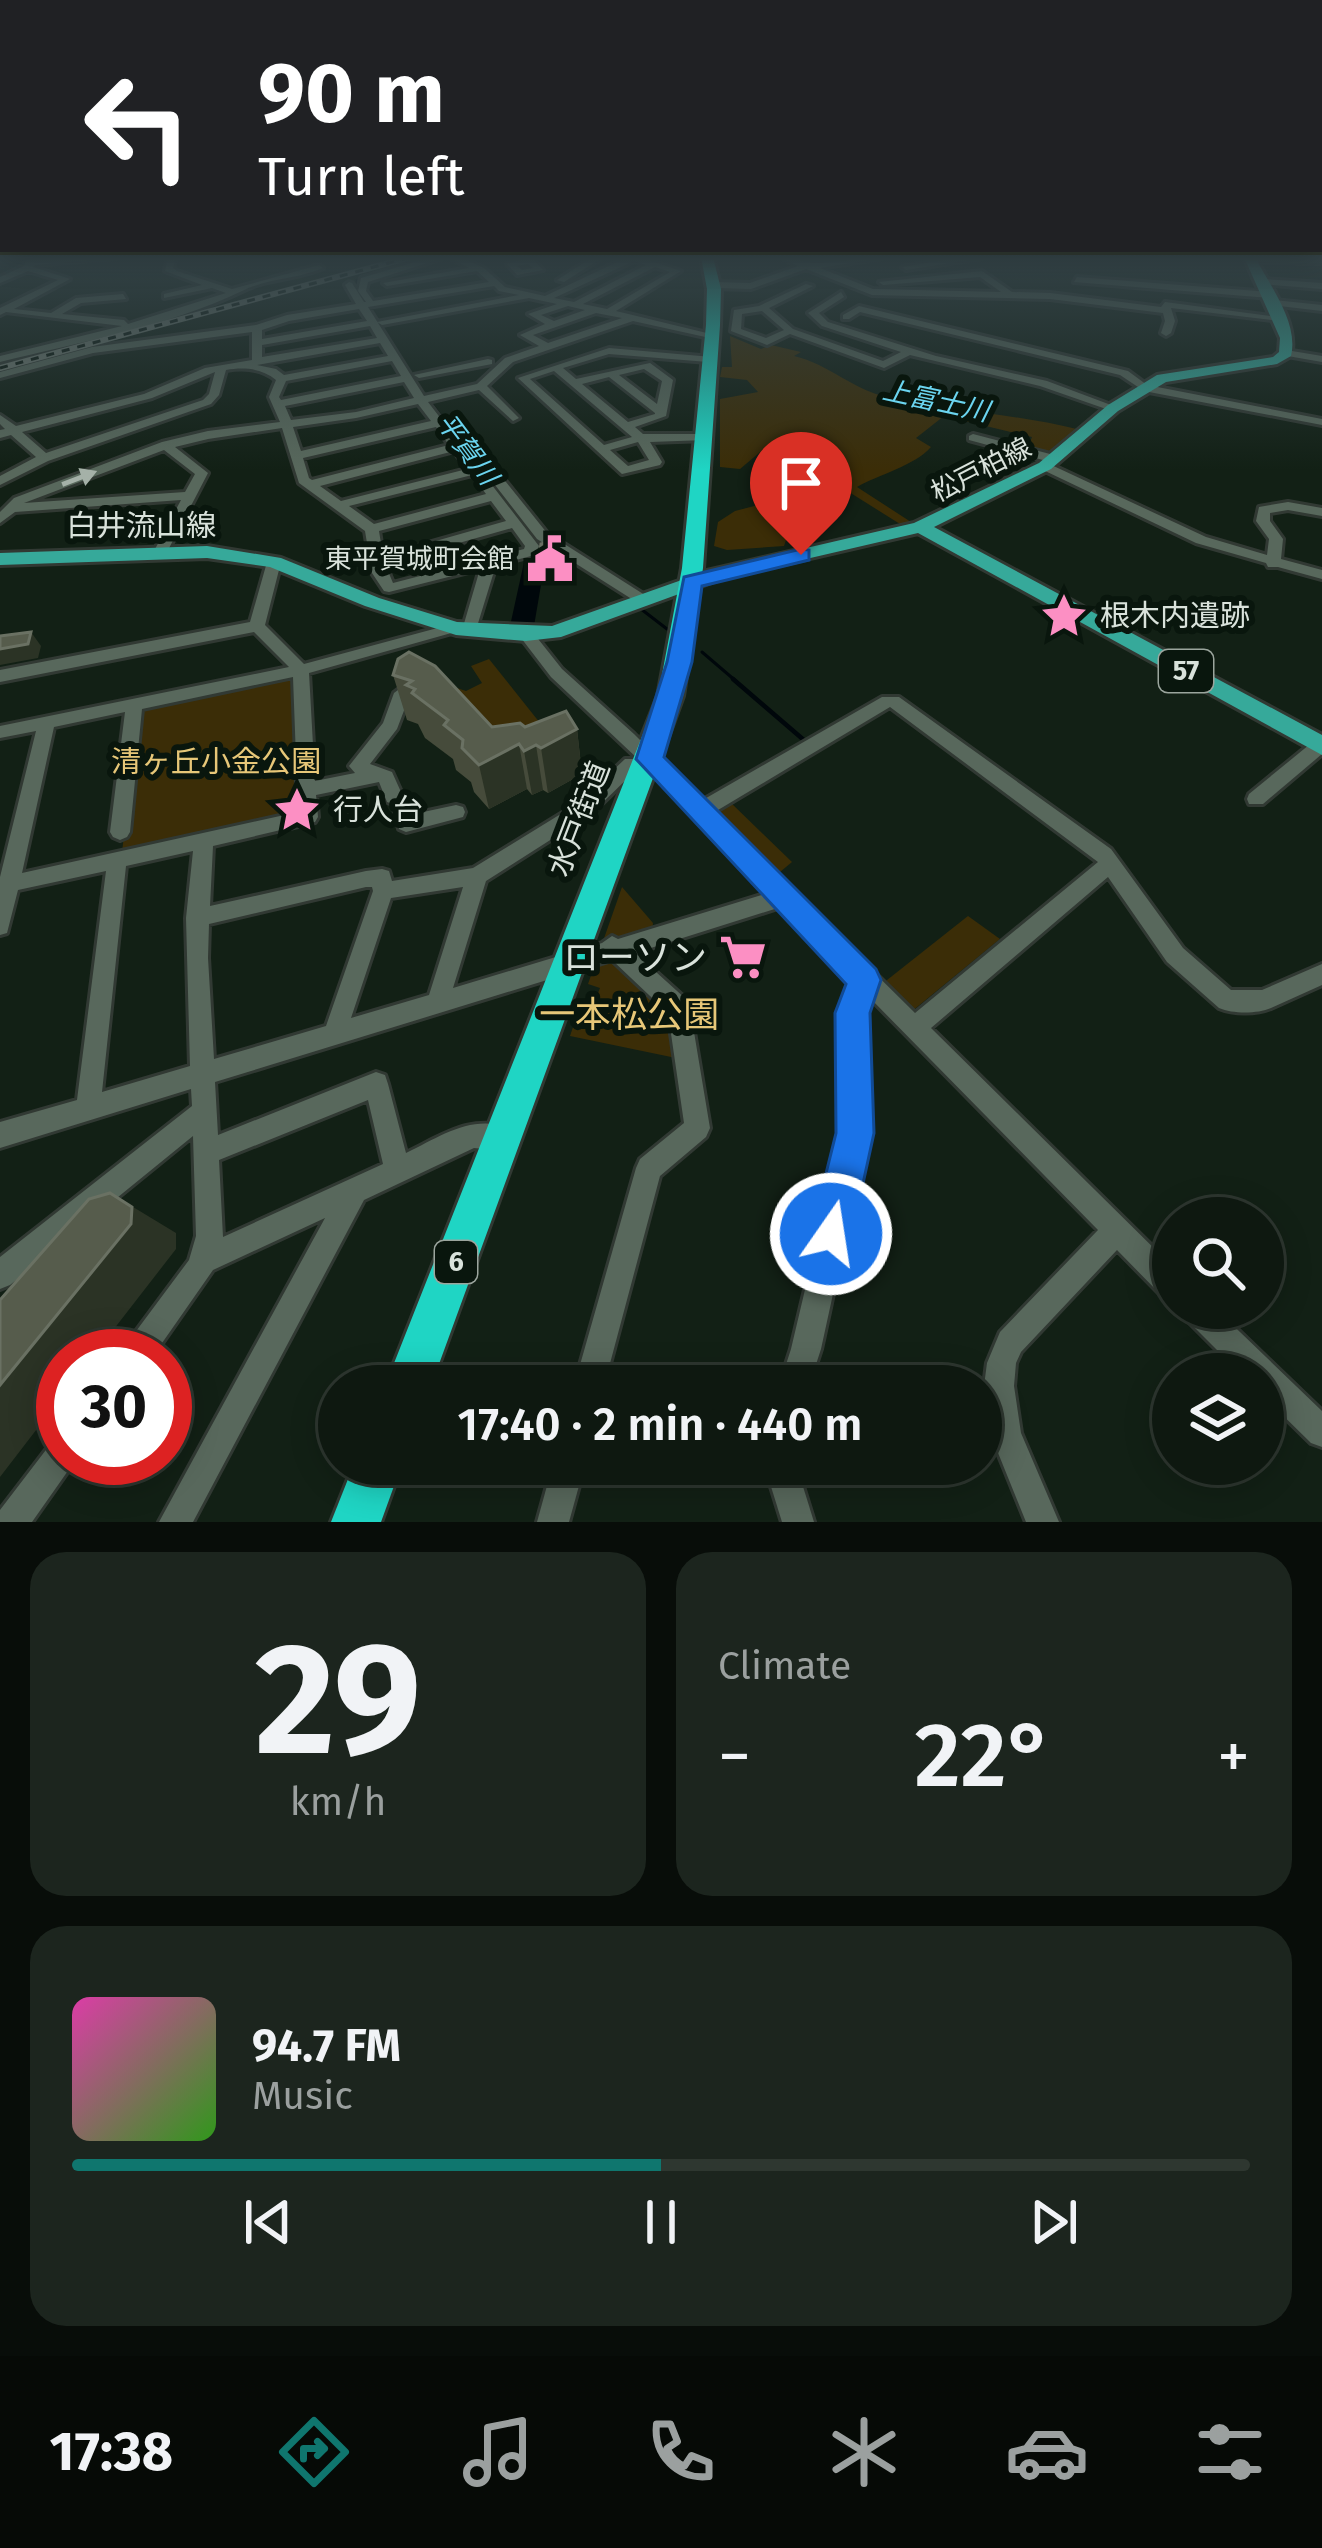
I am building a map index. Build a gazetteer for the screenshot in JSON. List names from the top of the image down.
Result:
{
  "streets": {
    "highway": ["水戸街道", "6"],
    "main road": ["松戸柏線", "白井流山線", "57"]
  },
  "crossings": [
    ["松戸柏線", "白井流山線"],
    ["松戸柏線", "57"],
    ["松戸柏線", "水戸街道"],
    ["白井流山線", "水戸街道"]
  ],
  "water": ["上富士川", "平賀川"],
  "parks": ["清ヶ丘小金公園", "一本松公園"],
  "places": {
    "public building": ["東平賀城町会館"],
    "place": ["根木内遺跡", "行人台"],
    "supermarket": ["ローソン"]
  },
  "page": {
    "turn": ["90 m", "Turn left"],
    "limit": "30",
    "trip": "17:40 · 2 min · 440 m",
    "tile": [
      ["29", "km/h"],
      "Climate"
    ],
    "heat": ["−", "22°", "+"],
    "song": ["94.7 FM", "Music"],
    "tabs": "17:38"
  }
}
